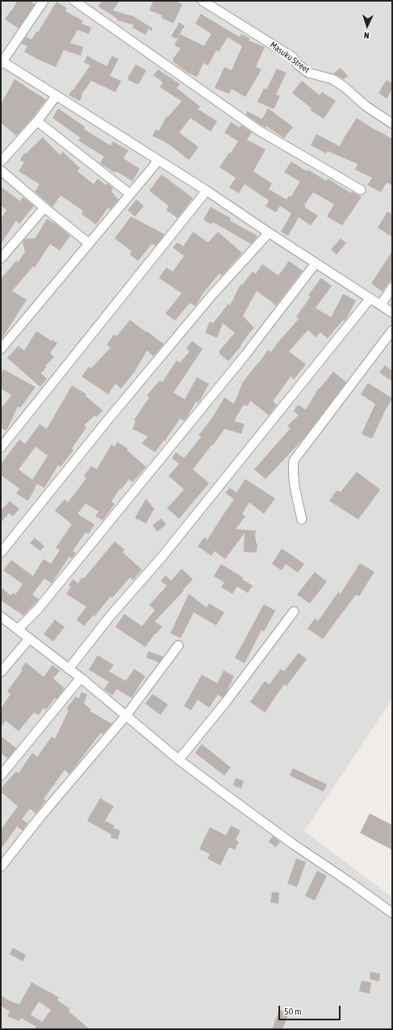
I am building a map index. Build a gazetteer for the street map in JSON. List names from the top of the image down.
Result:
{
  "streets": {
    "street": ["Masuku Street"]
  },
  "scale_bar": "50 m",
  "north": "bottom"
}
